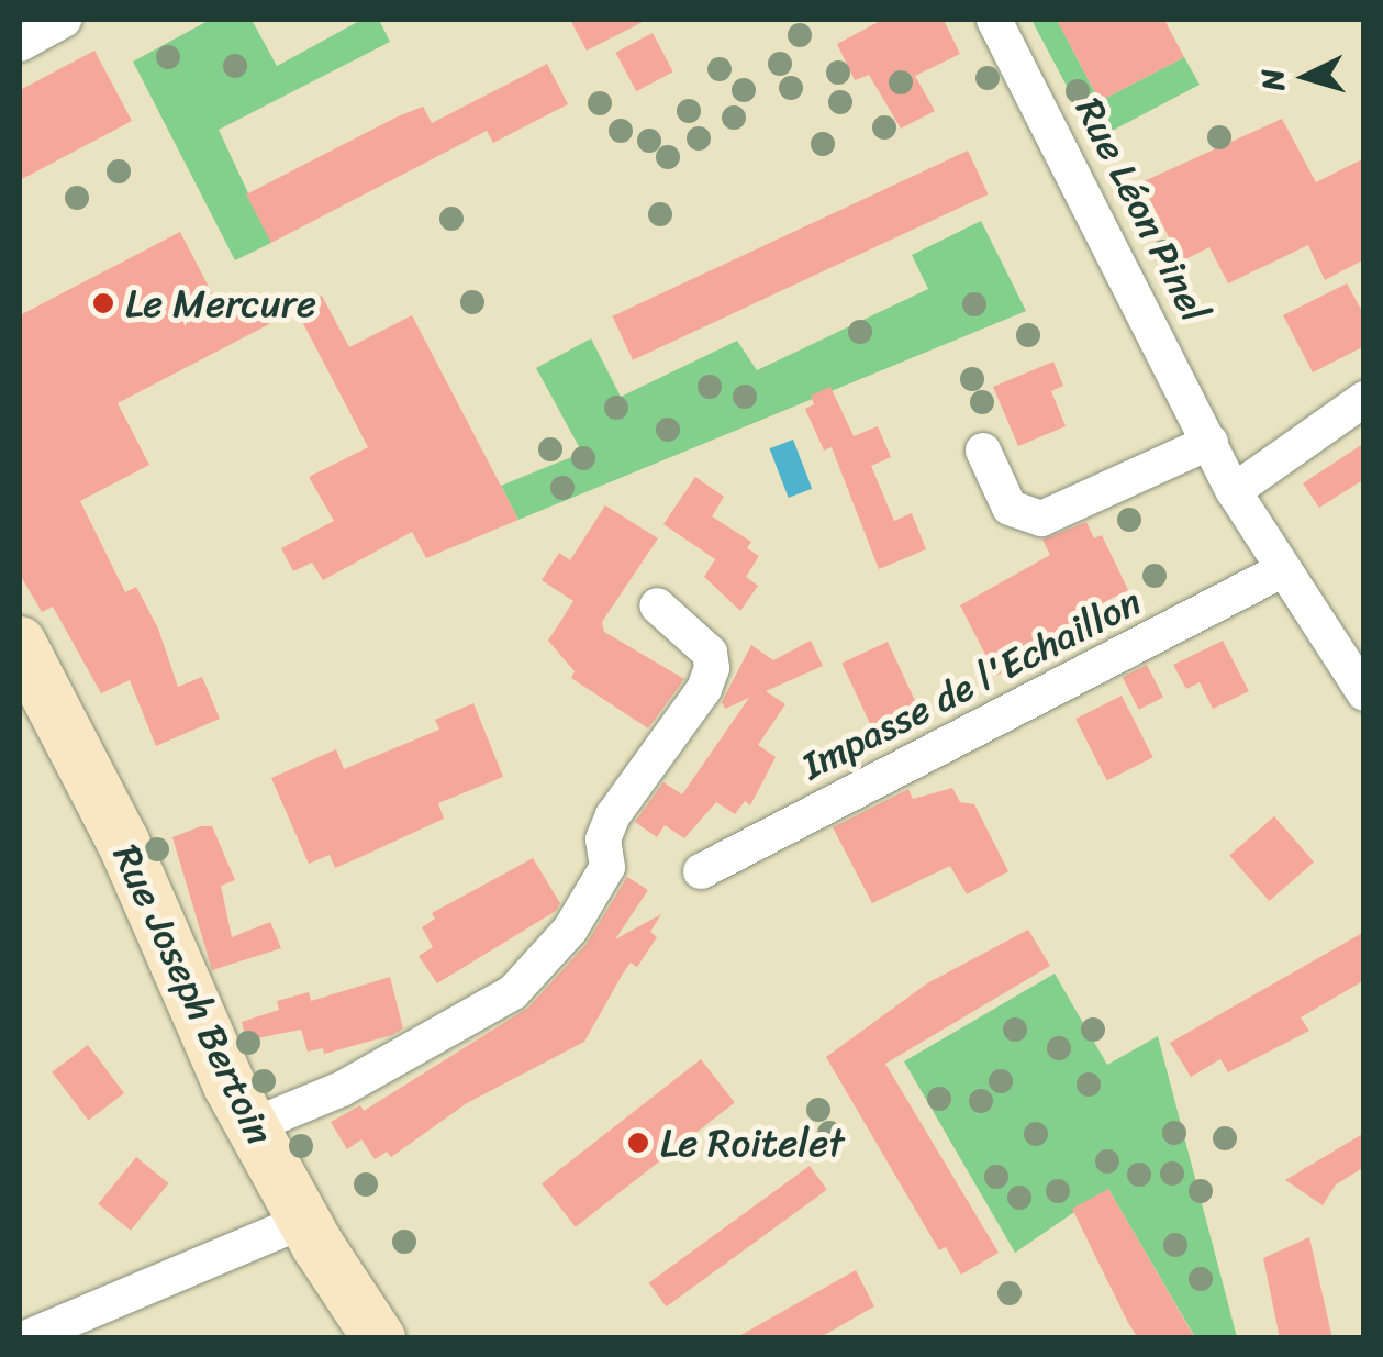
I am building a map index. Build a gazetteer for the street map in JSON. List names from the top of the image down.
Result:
{
  "streets": {
    "street": ["Rue Léon Pinel", "Impasse de l'Echaillon", "Rue Joseph Bertoin"]
  },
  "crossings": [
    ["Rue Léon Pinel", "Impasse de l'Echaillon"]
  ],
  "places": ["Le Mercure", "Le Roitelet"],
  "north": "left"
}
